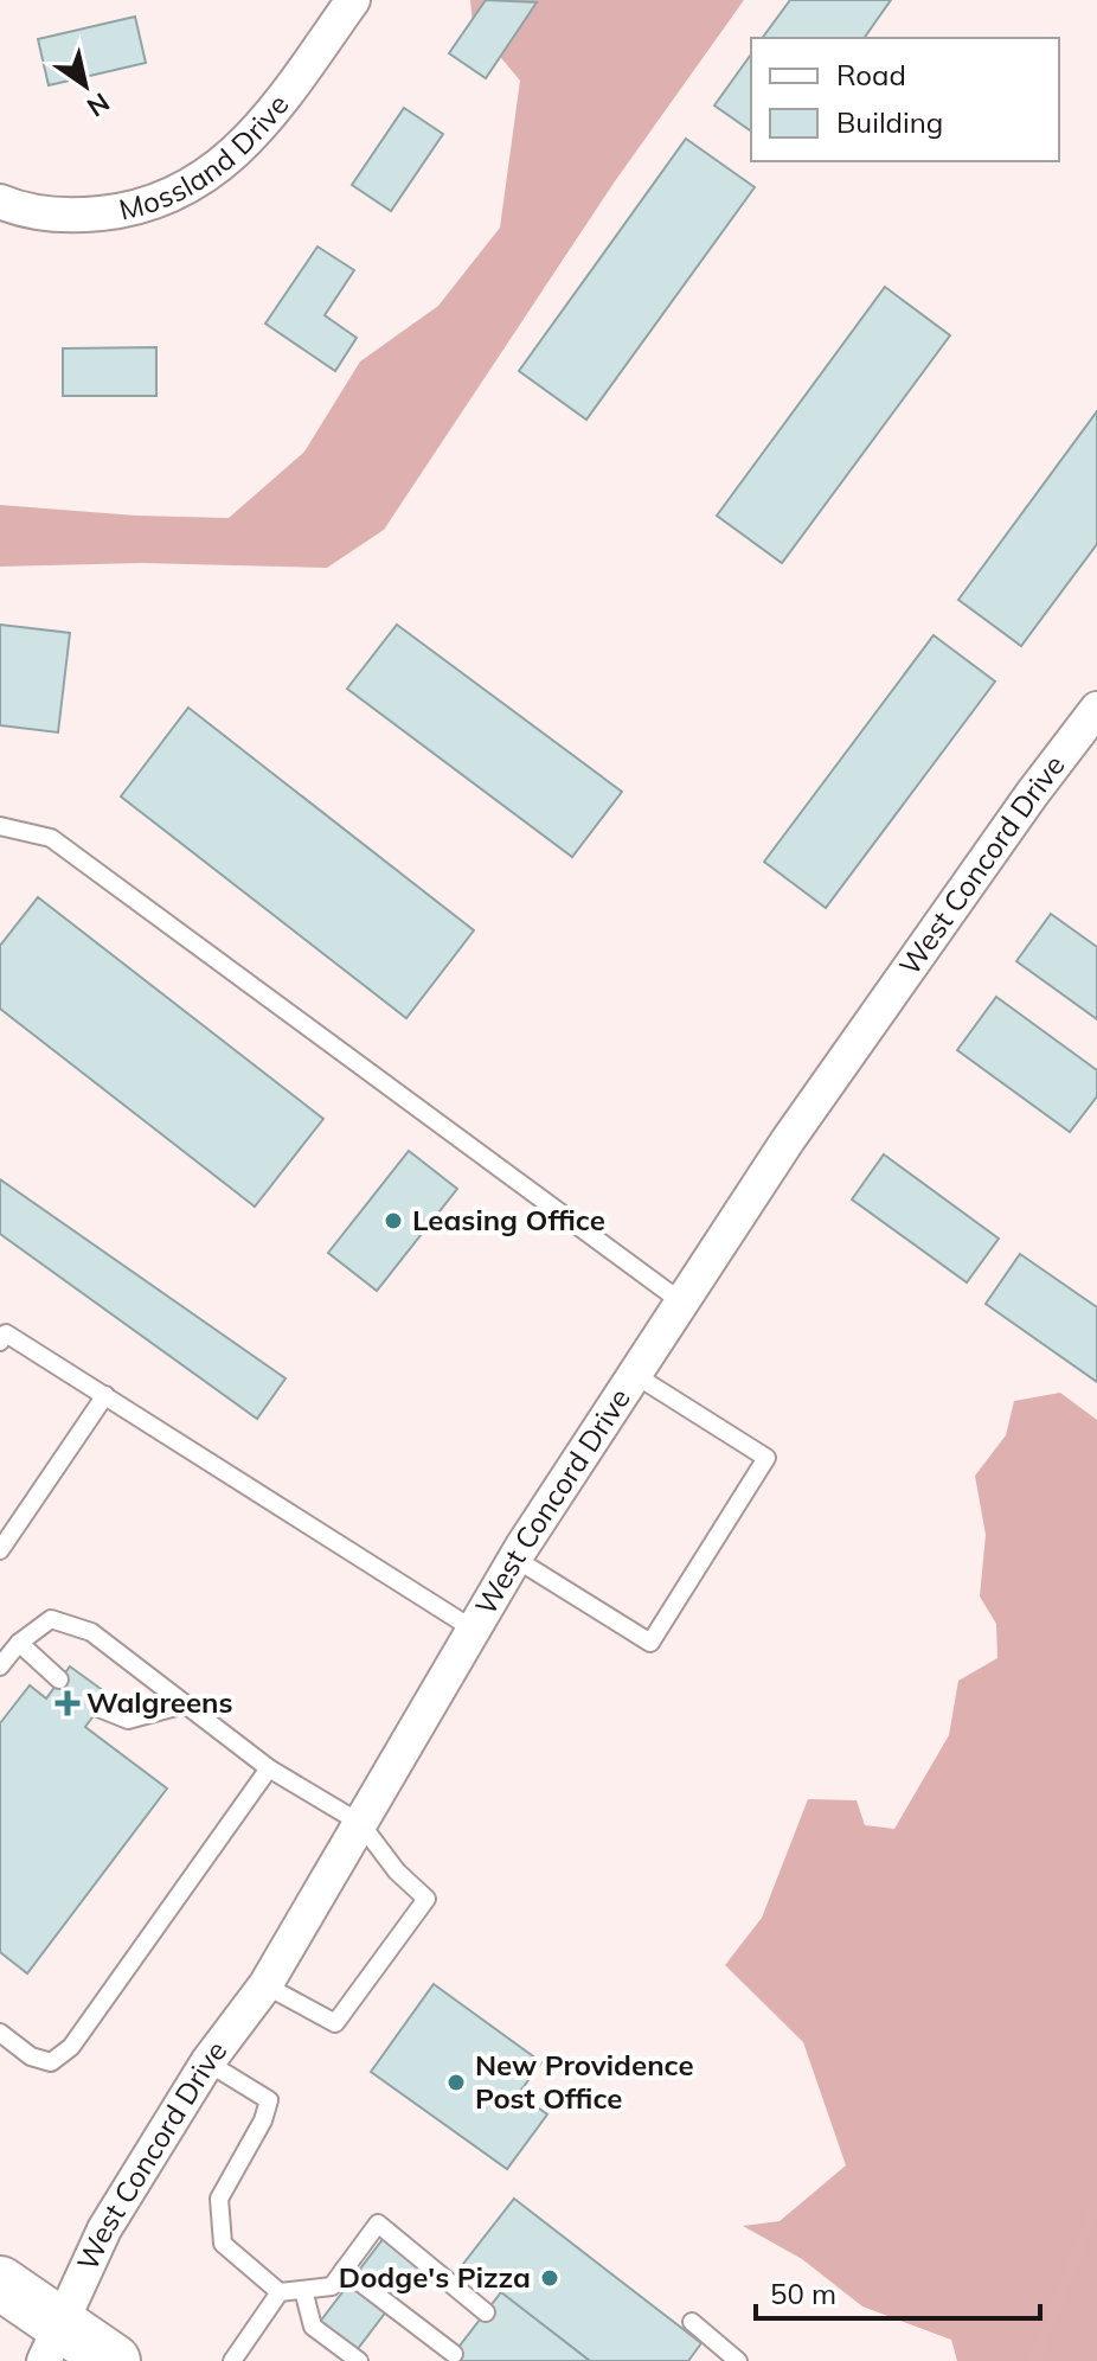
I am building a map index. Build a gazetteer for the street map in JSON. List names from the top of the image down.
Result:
{
  "streets": {
    "street": ["Mossland Drive", "West Concord Drive"]
  },
  "places": {
    "other": ["Leasing Office", "New Providence Post Office", "Dodge's Pizza"],
    "health": ["Walgreens"]
  },
  "legend": ["Road", "Building"],
  "scale_bar": "50 m",
  "north": "bottom right"
}
